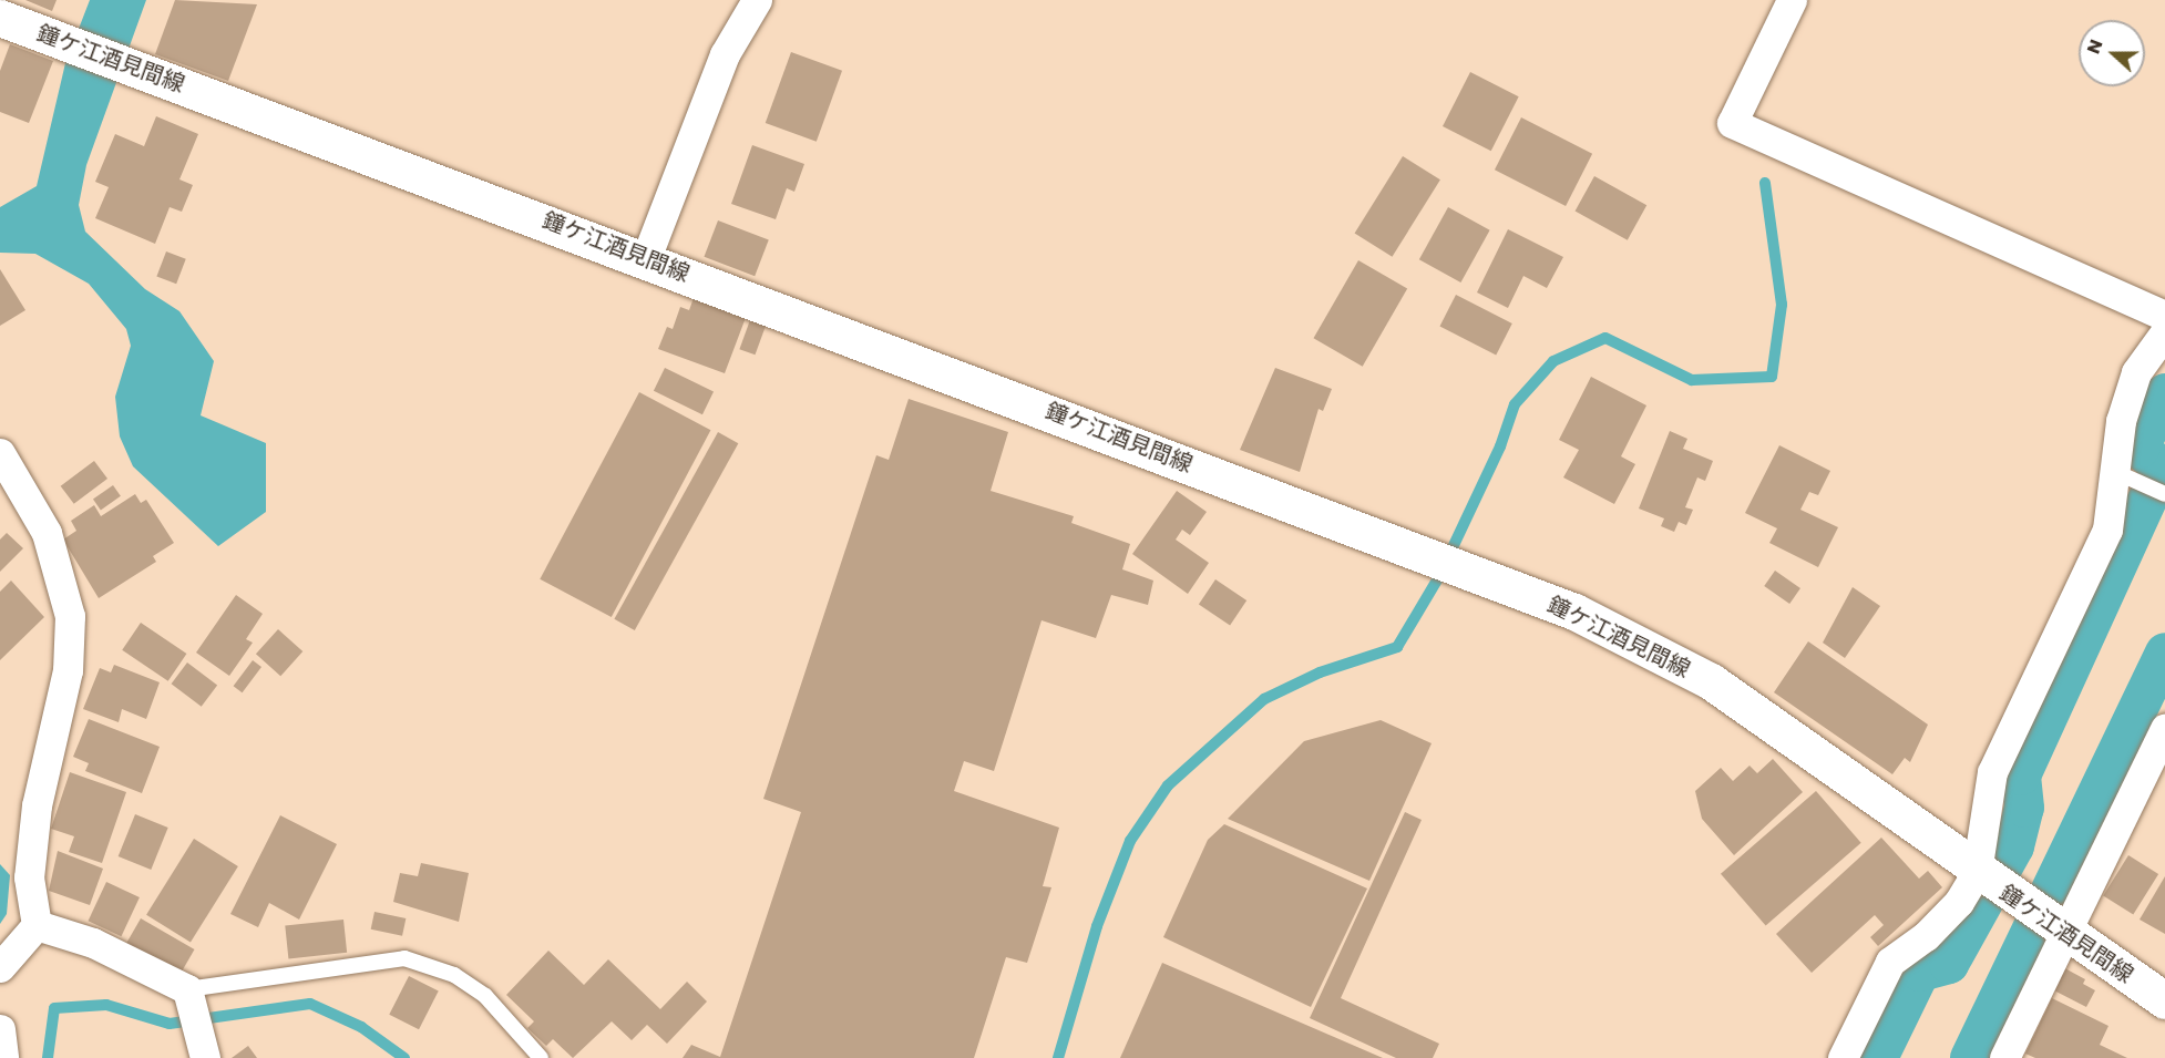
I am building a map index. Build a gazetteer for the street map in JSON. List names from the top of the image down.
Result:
{
  "streets": {
    "main road": ["鐘ケ江酒見間線"]
  },
  "north": "left"
}
